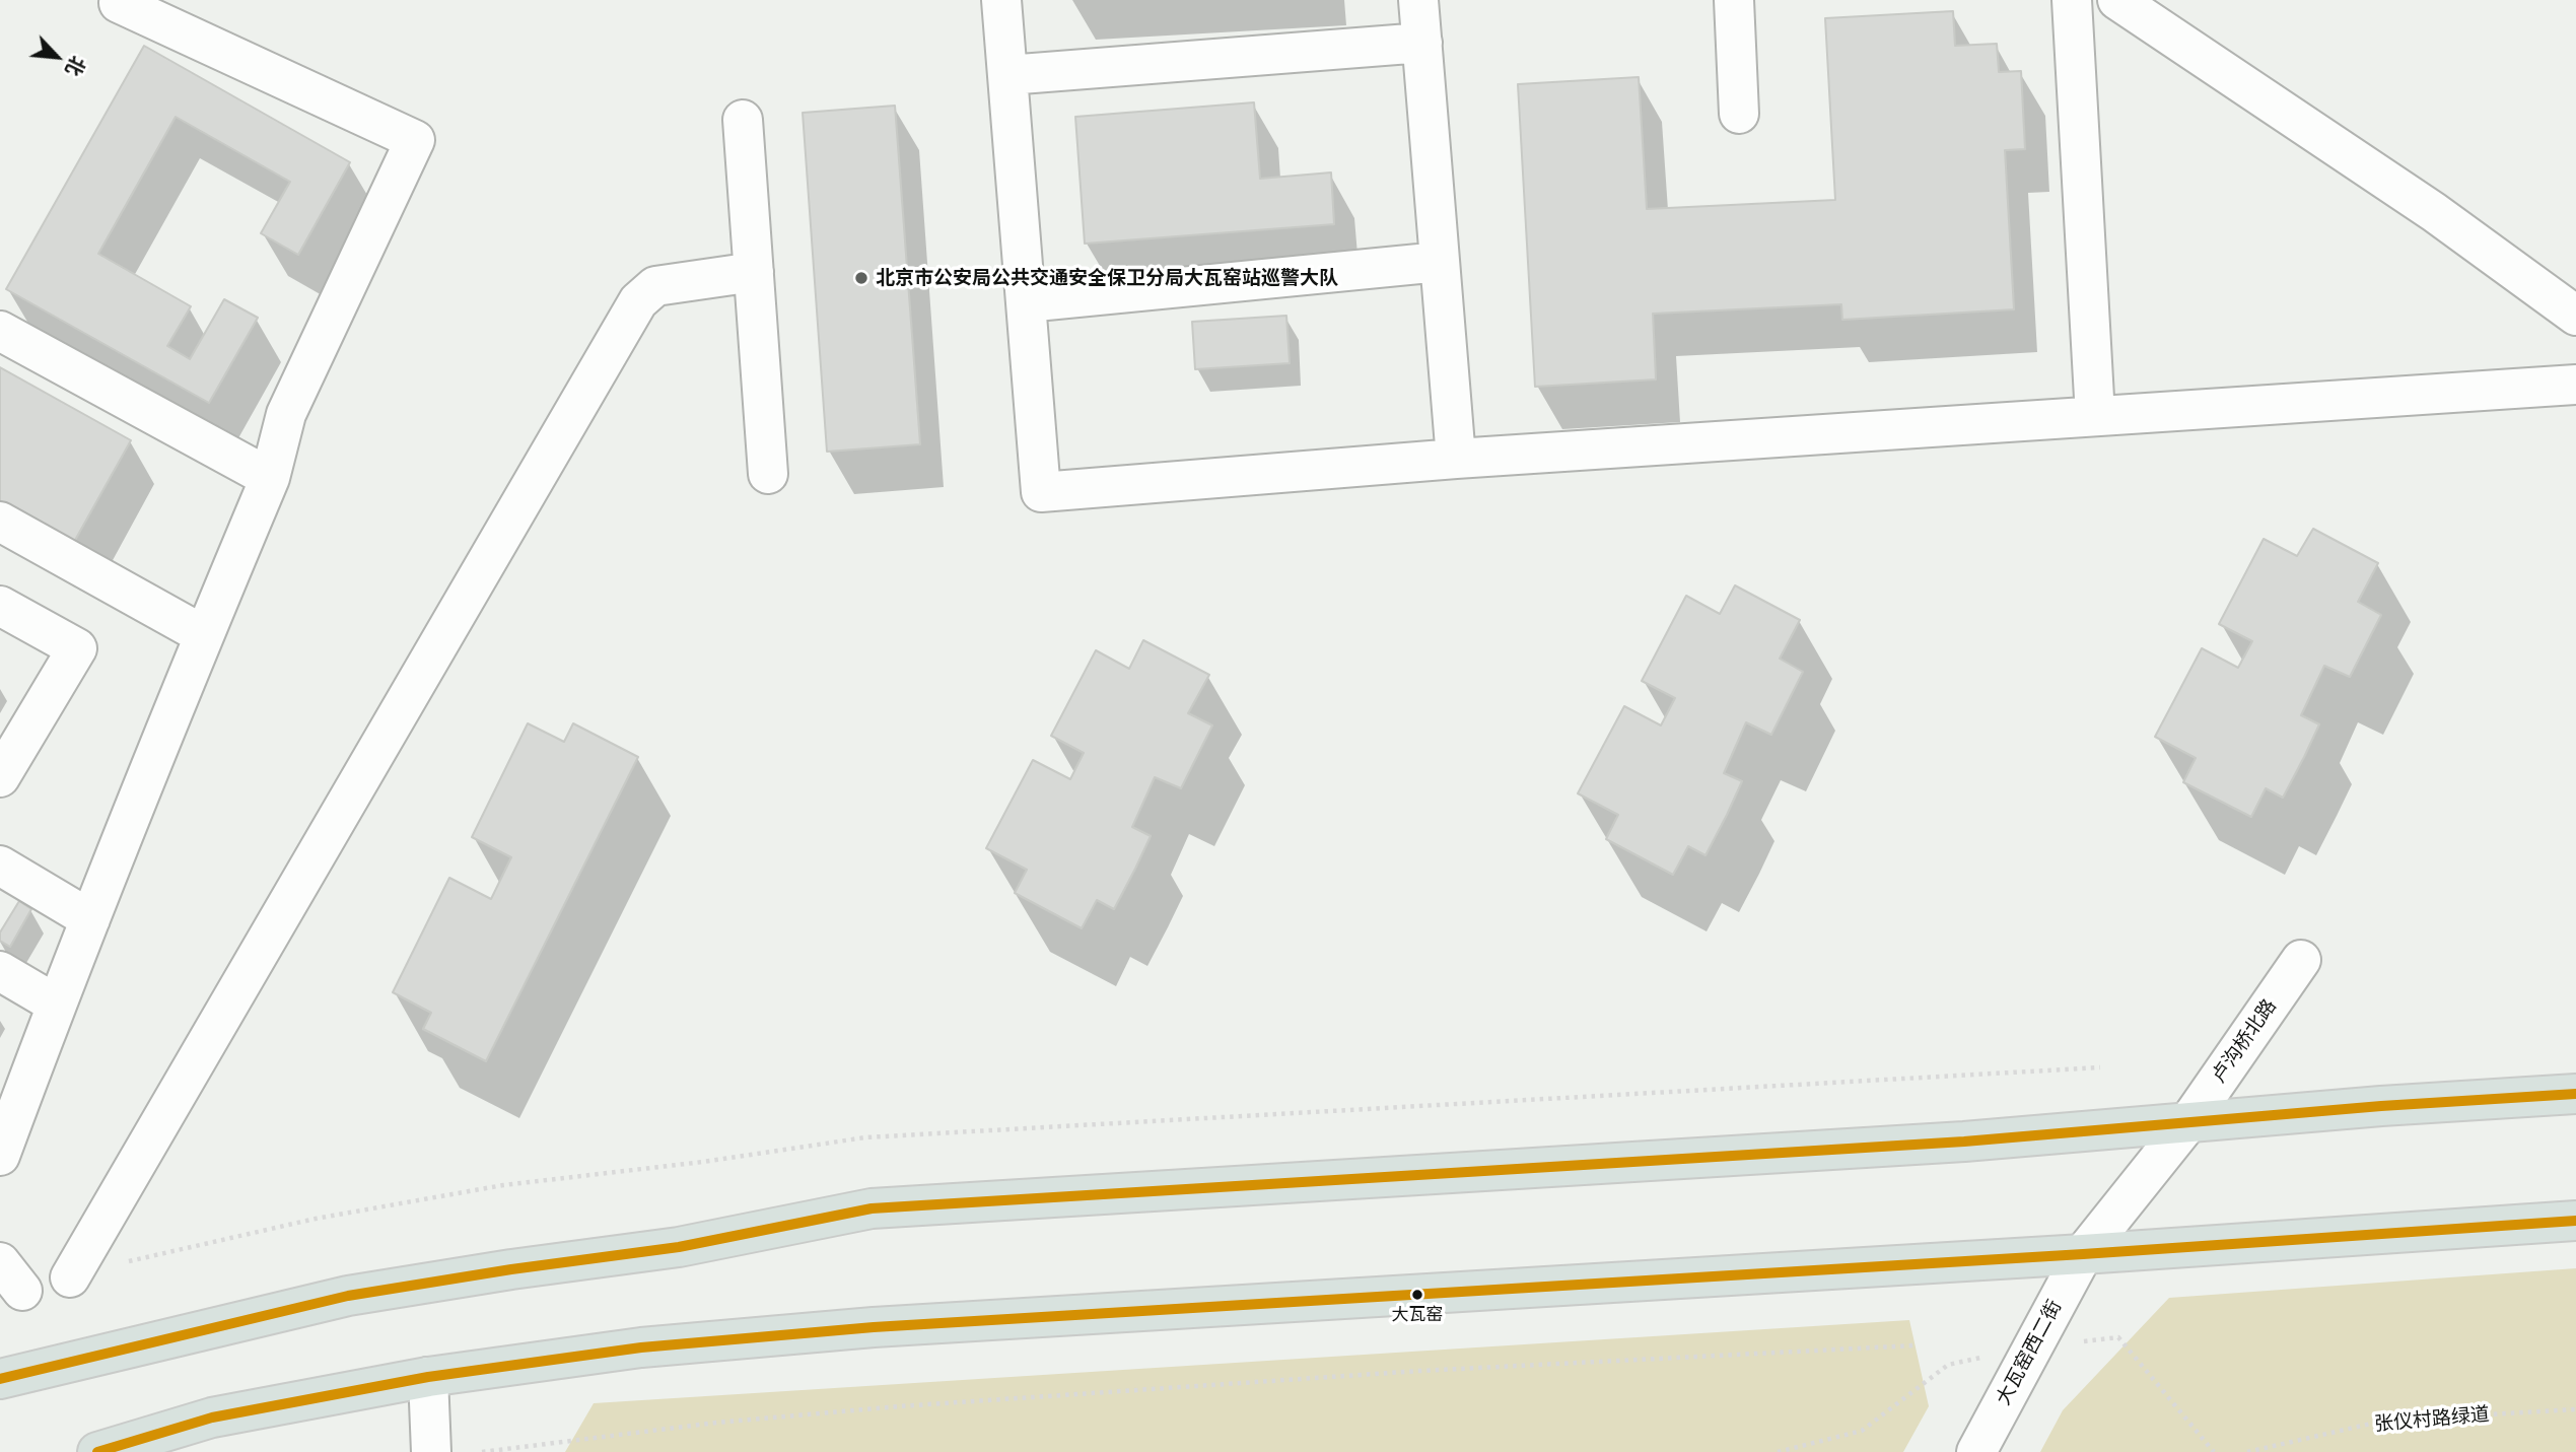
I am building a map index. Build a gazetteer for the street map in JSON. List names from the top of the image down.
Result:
{
  "streets": {
    "street": ["卢沟桥北路", "大瓦窑西二街"],
    "path": ["张仪村路绿道"]
  },
  "crossings": [
    ["卢沟桥北路", "大瓦窑西二街"]
  ],
  "places": ["北京市公安局公共交通安全保卫分局大瓦窑站巡警大队", "大瓦窑"],
  "north": "bottom right"
}
